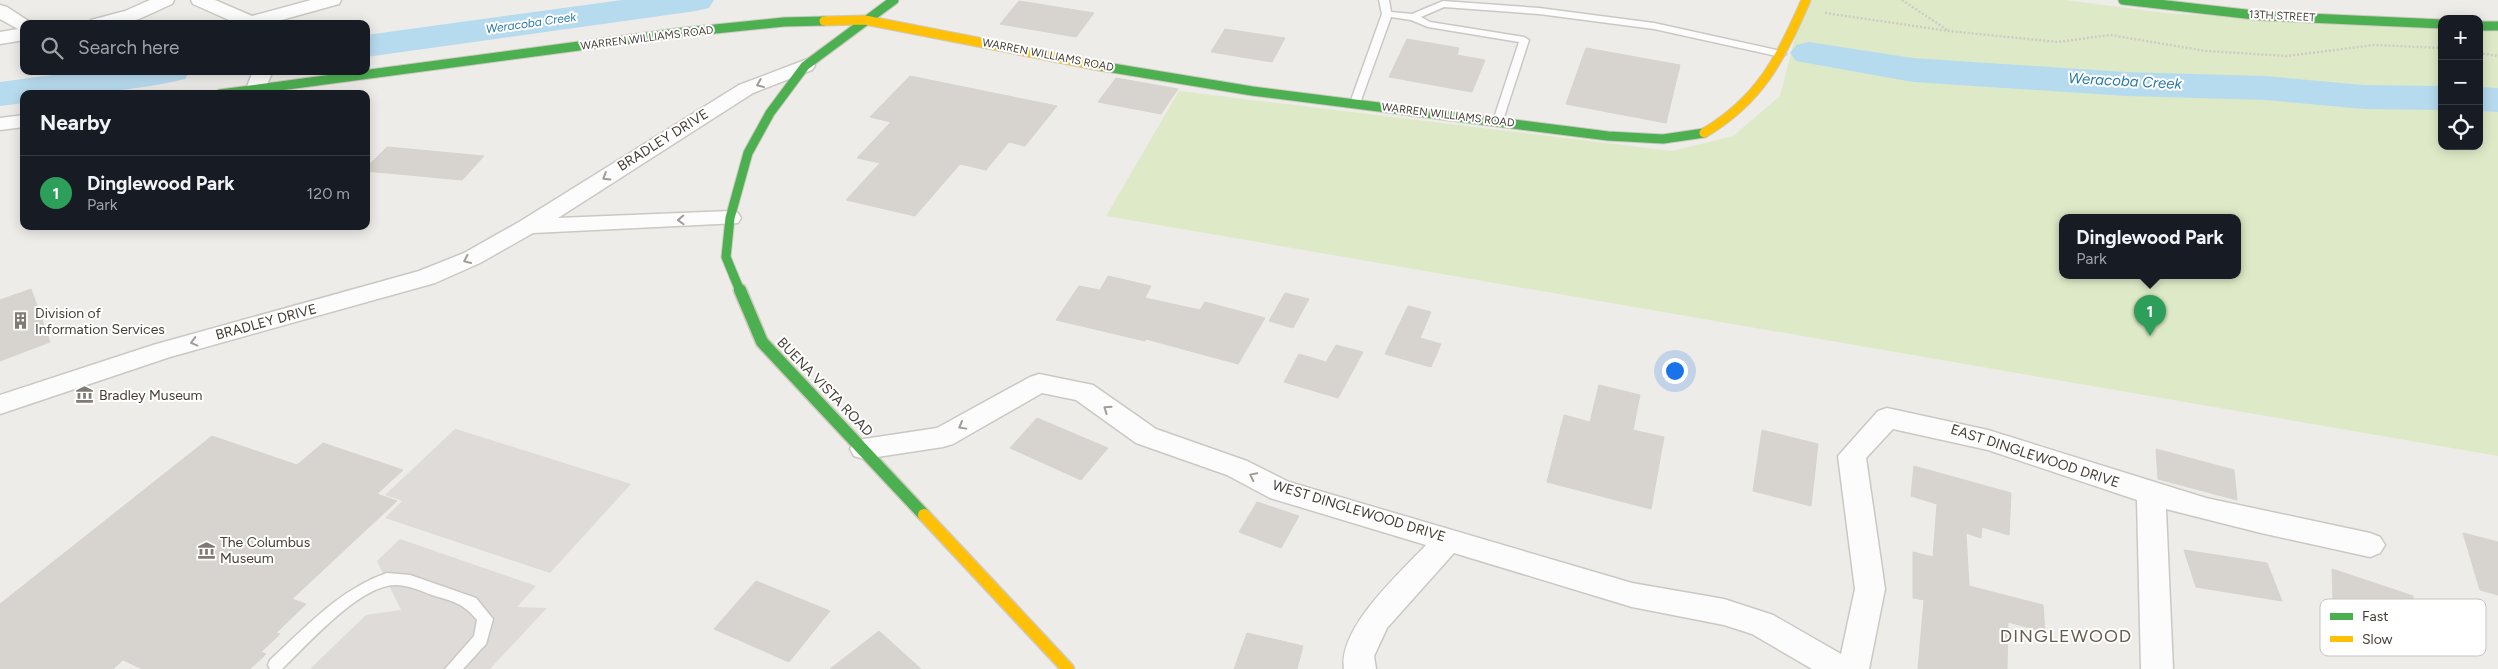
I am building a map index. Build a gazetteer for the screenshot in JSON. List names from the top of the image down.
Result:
{
  "streets": {
    "street": [
      "13TH STREET",
      "WARREN WILLIAMS ROAD",
      "BRADLEY DRIVE",
      "BUENA VISTA ROAD",
      "EAST DINGLEWOOD DRIVE",
      "WEST DINGLEWOOD DRIVE"
    ]
  },
  "crossings": [
    ["WARREN WILLIAMS ROAD", "BUENA VISTA ROAD"],
    ["BRADLEY DRIVE", "BUENA VISTA ROAD"],
    ["BUENA VISTA ROAD", "WEST DINGLEWOOD DRIVE"]
  ],
  "one_way": ["BRADLEY DRIVE", "WEST DINGLEWOOD DRIVE"],
  "districts": ["DINGLEWOOD"],
  "water": ["Weracoba Creek"],
  "places": {
    "building": ["Division of Information Services"],
    "museum": ["Bradley Museum", "The Columbus Museum"]
  },
  "legend": ["Fast", "Slow"],
  "page": {
    "map_buttons": ["+", "−"],
    "search": "Search here",
    "heading": "Nearby",
    "list": [
      {
        "mark": "1",
        "name": "Dinglewood Park",
        "note": "Park",
        "value": "120 m"
      }
    ],
    "popup": ["Dinglewood Park", "Park"],
    "pins": "1"
  }
}
